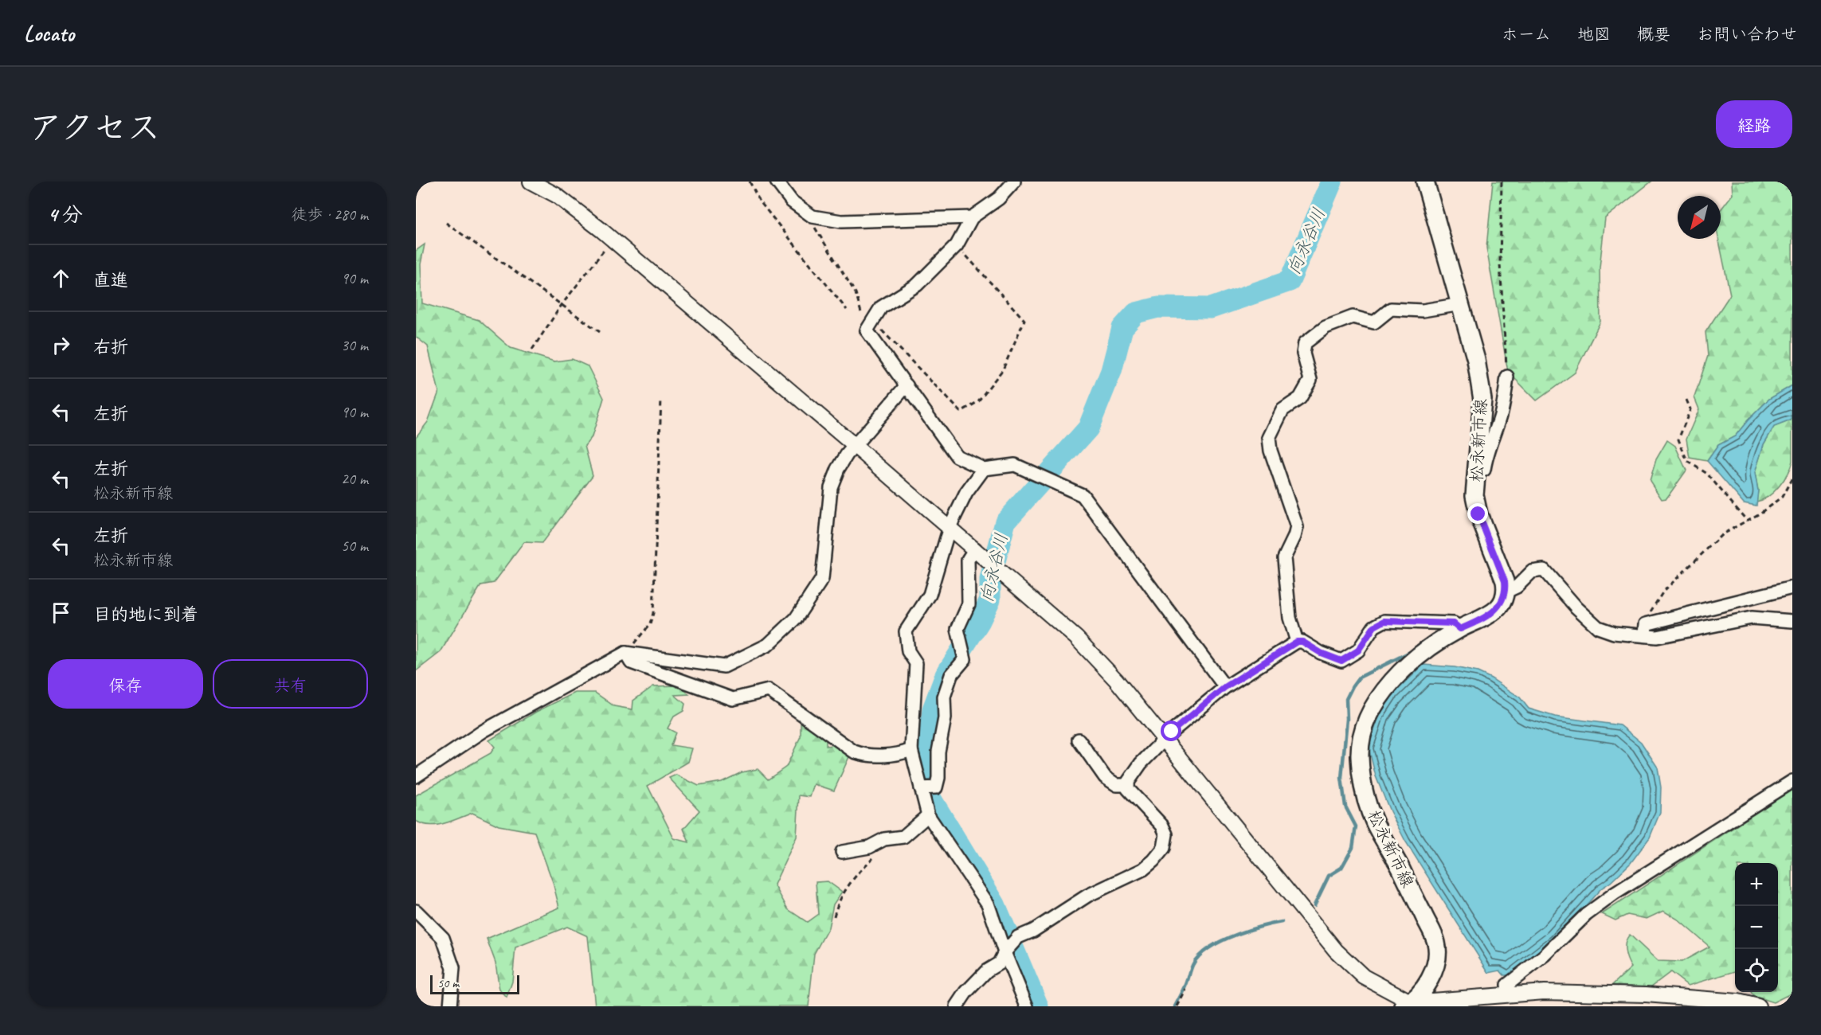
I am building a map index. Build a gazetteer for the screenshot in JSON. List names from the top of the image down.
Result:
{
  "streets": {
    "main road": ["松永新市線"]
  },
  "water": ["向永谷川"],
  "scale_bar": "50 m",
  "north": "bottom left",
  "page": {
    "header": "Locato",
    "nav": [
      "ホーム",
      "地図",
      "概要",
      "お問い合わせ"
    ],
    "title": "アクセス",
    "buttons": [
      "経路",
      ["保存", "共有"]
    ],
    "heading": ["4 分", "徒歩 · 280 m"],
    "list": [
      ["直進", "90 m"],
      ["右折", "30 m"],
      ["左折", "90 m"],
      ["左折", "松永新市線", "20 m"],
      ["左折", "松永新市線", "50 m"],
      "目的地に到着"
    ],
    "map_buttons": ["+", "−"],
    "scale": "50 m"
  }
}
